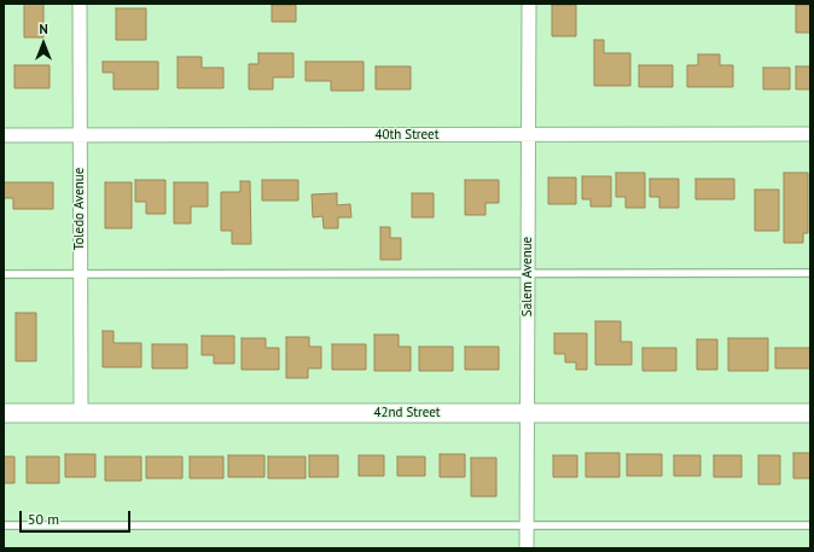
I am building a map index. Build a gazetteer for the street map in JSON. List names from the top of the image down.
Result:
{
  "streets": {
    "street": [
      "40th Street",
      "Toledo Avenue",
      "Salem Avenue",
      "42nd Street"
    ]
  },
  "crossings": [
    ["40th Street", "Toledo Avenue"],
    ["40th Street", "Salem Avenue"],
    ["Toledo Avenue", "42nd Street"],
    ["Salem Avenue", "42nd Street"]
  ],
  "scale_bar": "50 m",
  "north": "top"
}
